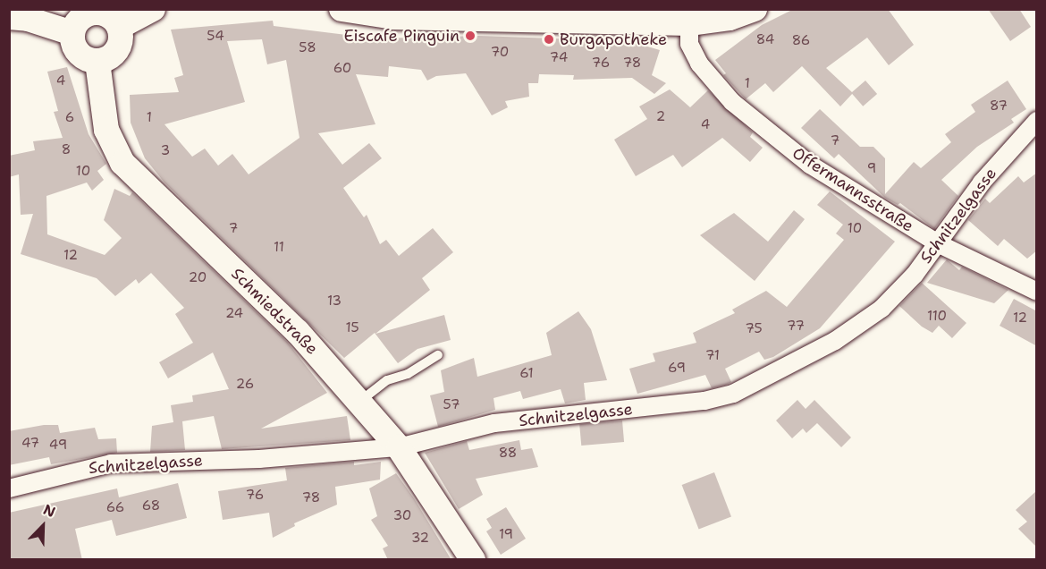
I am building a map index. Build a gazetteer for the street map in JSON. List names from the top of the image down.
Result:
{
  "streets": {
    "main road": ["Schmiedstraße"],
    "street": ["Offermannsstraße", "Schnitzelgasse"]
  },
  "crossings": [
    ["Offermannsstraße", "Schnitzelgasse"],
    ["Schnitzelgasse", "Schmiedstraße"]
  ],
  "places": ["Eiscafe Pinguin", "Burgapotheke"],
  "house_numbers": [
    "54",
    "84",
    "86",
    "58",
    "70",
    "74",
    "76",
    "78",
    "60",
    "4",
    "1",
    "87",
    "2",
    "6",
    "1",
    "4",
    "7",
    "8",
    "3",
    "9",
    "10",
    "7",
    "10",
    "11",
    "12",
    "20",
    "13",
    "24",
    "110",
    "12",
    "77",
    "15",
    "75",
    "71",
    "69",
    "61",
    "26",
    "57",
    "47",
    "49",
    "88",
    "76",
    "78",
    "68",
    "66",
    "30",
    "19",
    "32"
  ],
  "north": "top right"
}
